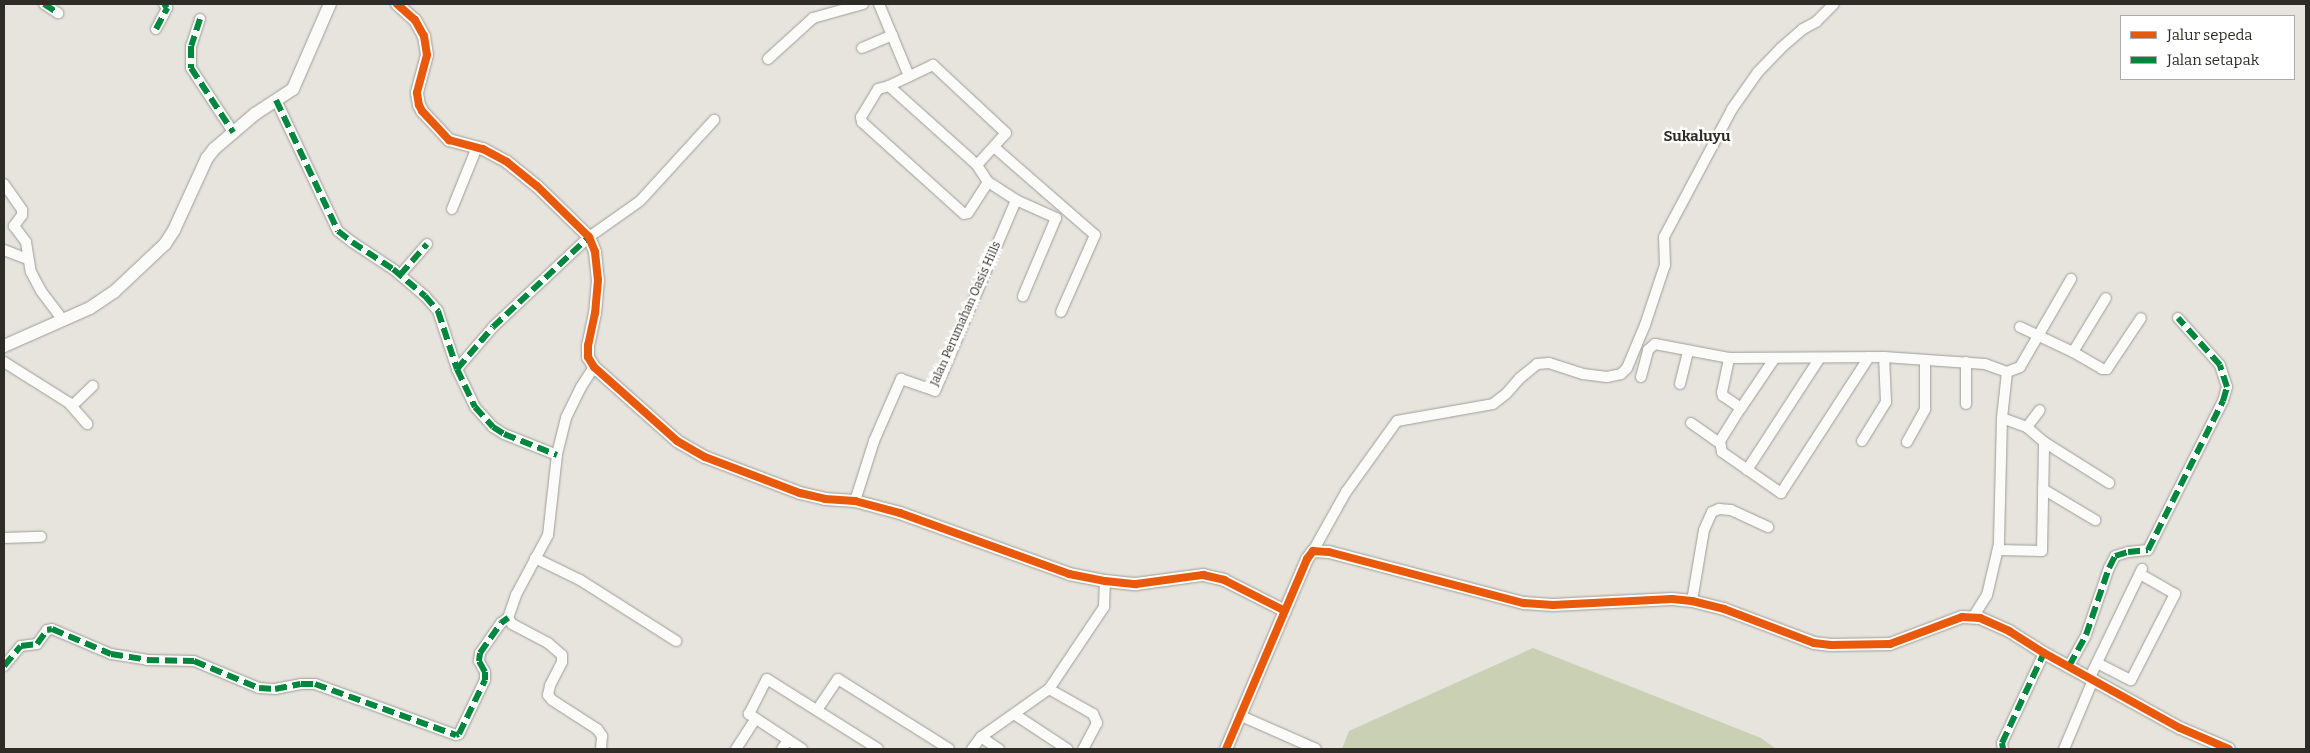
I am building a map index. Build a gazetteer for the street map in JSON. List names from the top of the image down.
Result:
{
  "streets": {
    "street": ["Jalan Perumahan Oasis Hills"]
  },
  "districts": ["Sukaluyu"],
  "legend": ["Jalur sepeda", "Jalan setapak"]
}
